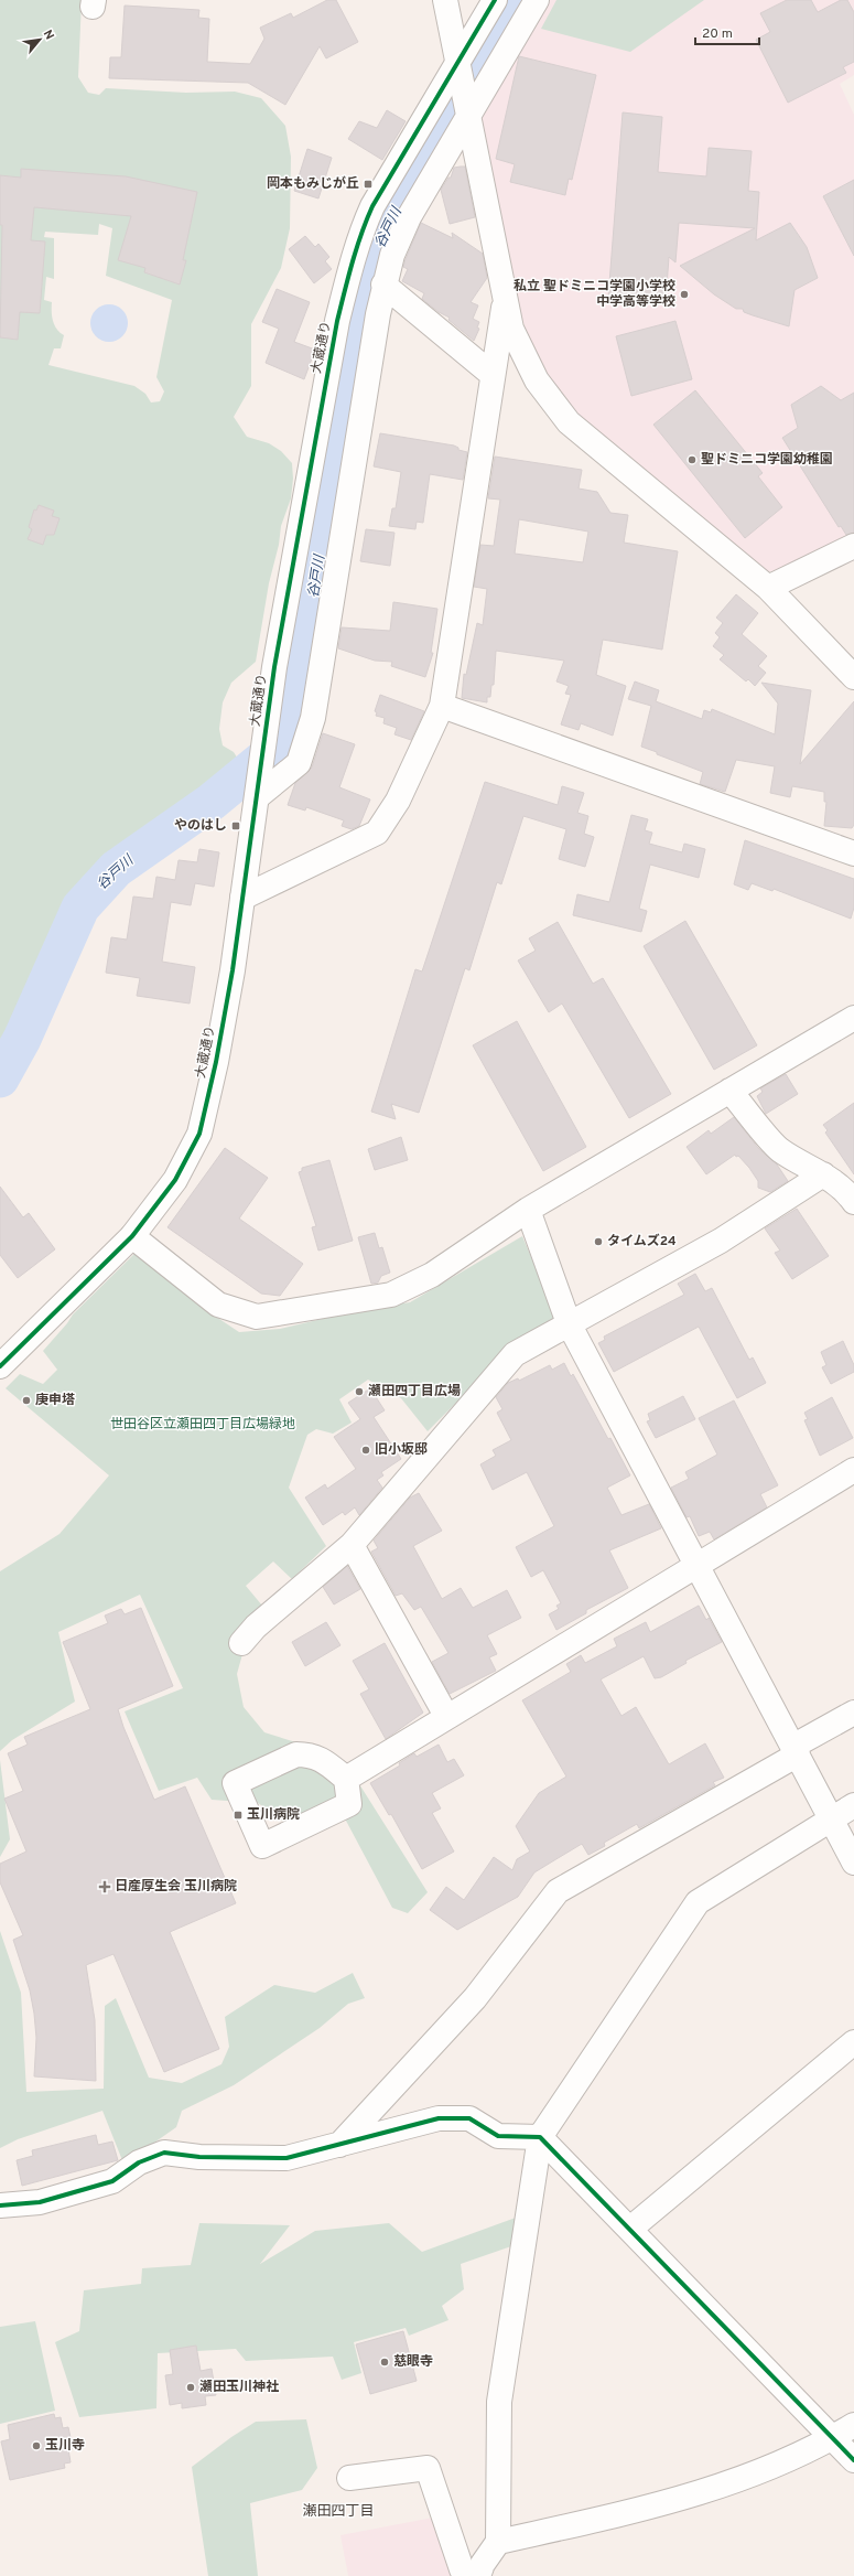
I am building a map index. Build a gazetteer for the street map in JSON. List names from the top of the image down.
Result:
{
  "streets": {
    "street": ["大蔵通り"]
  },
  "districts": ["瀬田四丁目"],
  "water": ["谷戸川"],
  "parks": ["世田谷区立瀬田四丁目広場緑地"],
  "places": {
    "transit": ["岡本もみじが丘", "やのはし", "玉川病院"],
    "other": [
      "私立 聖ドミニコ学園小学校 中学高等学校",
      "聖ドミニコ学園幼稚園",
      "タイムズ24",
      "瀬田四丁目広場",
      "庚申塔",
      "旧小坂邸",
      "慈眼寺",
      "瀬田玉川神社",
      "玉川寺"
    ],
    "health": ["日産厚生会 玉川病院"]
  },
  "scale_bar": "20 m",
  "north": "top right"
}
